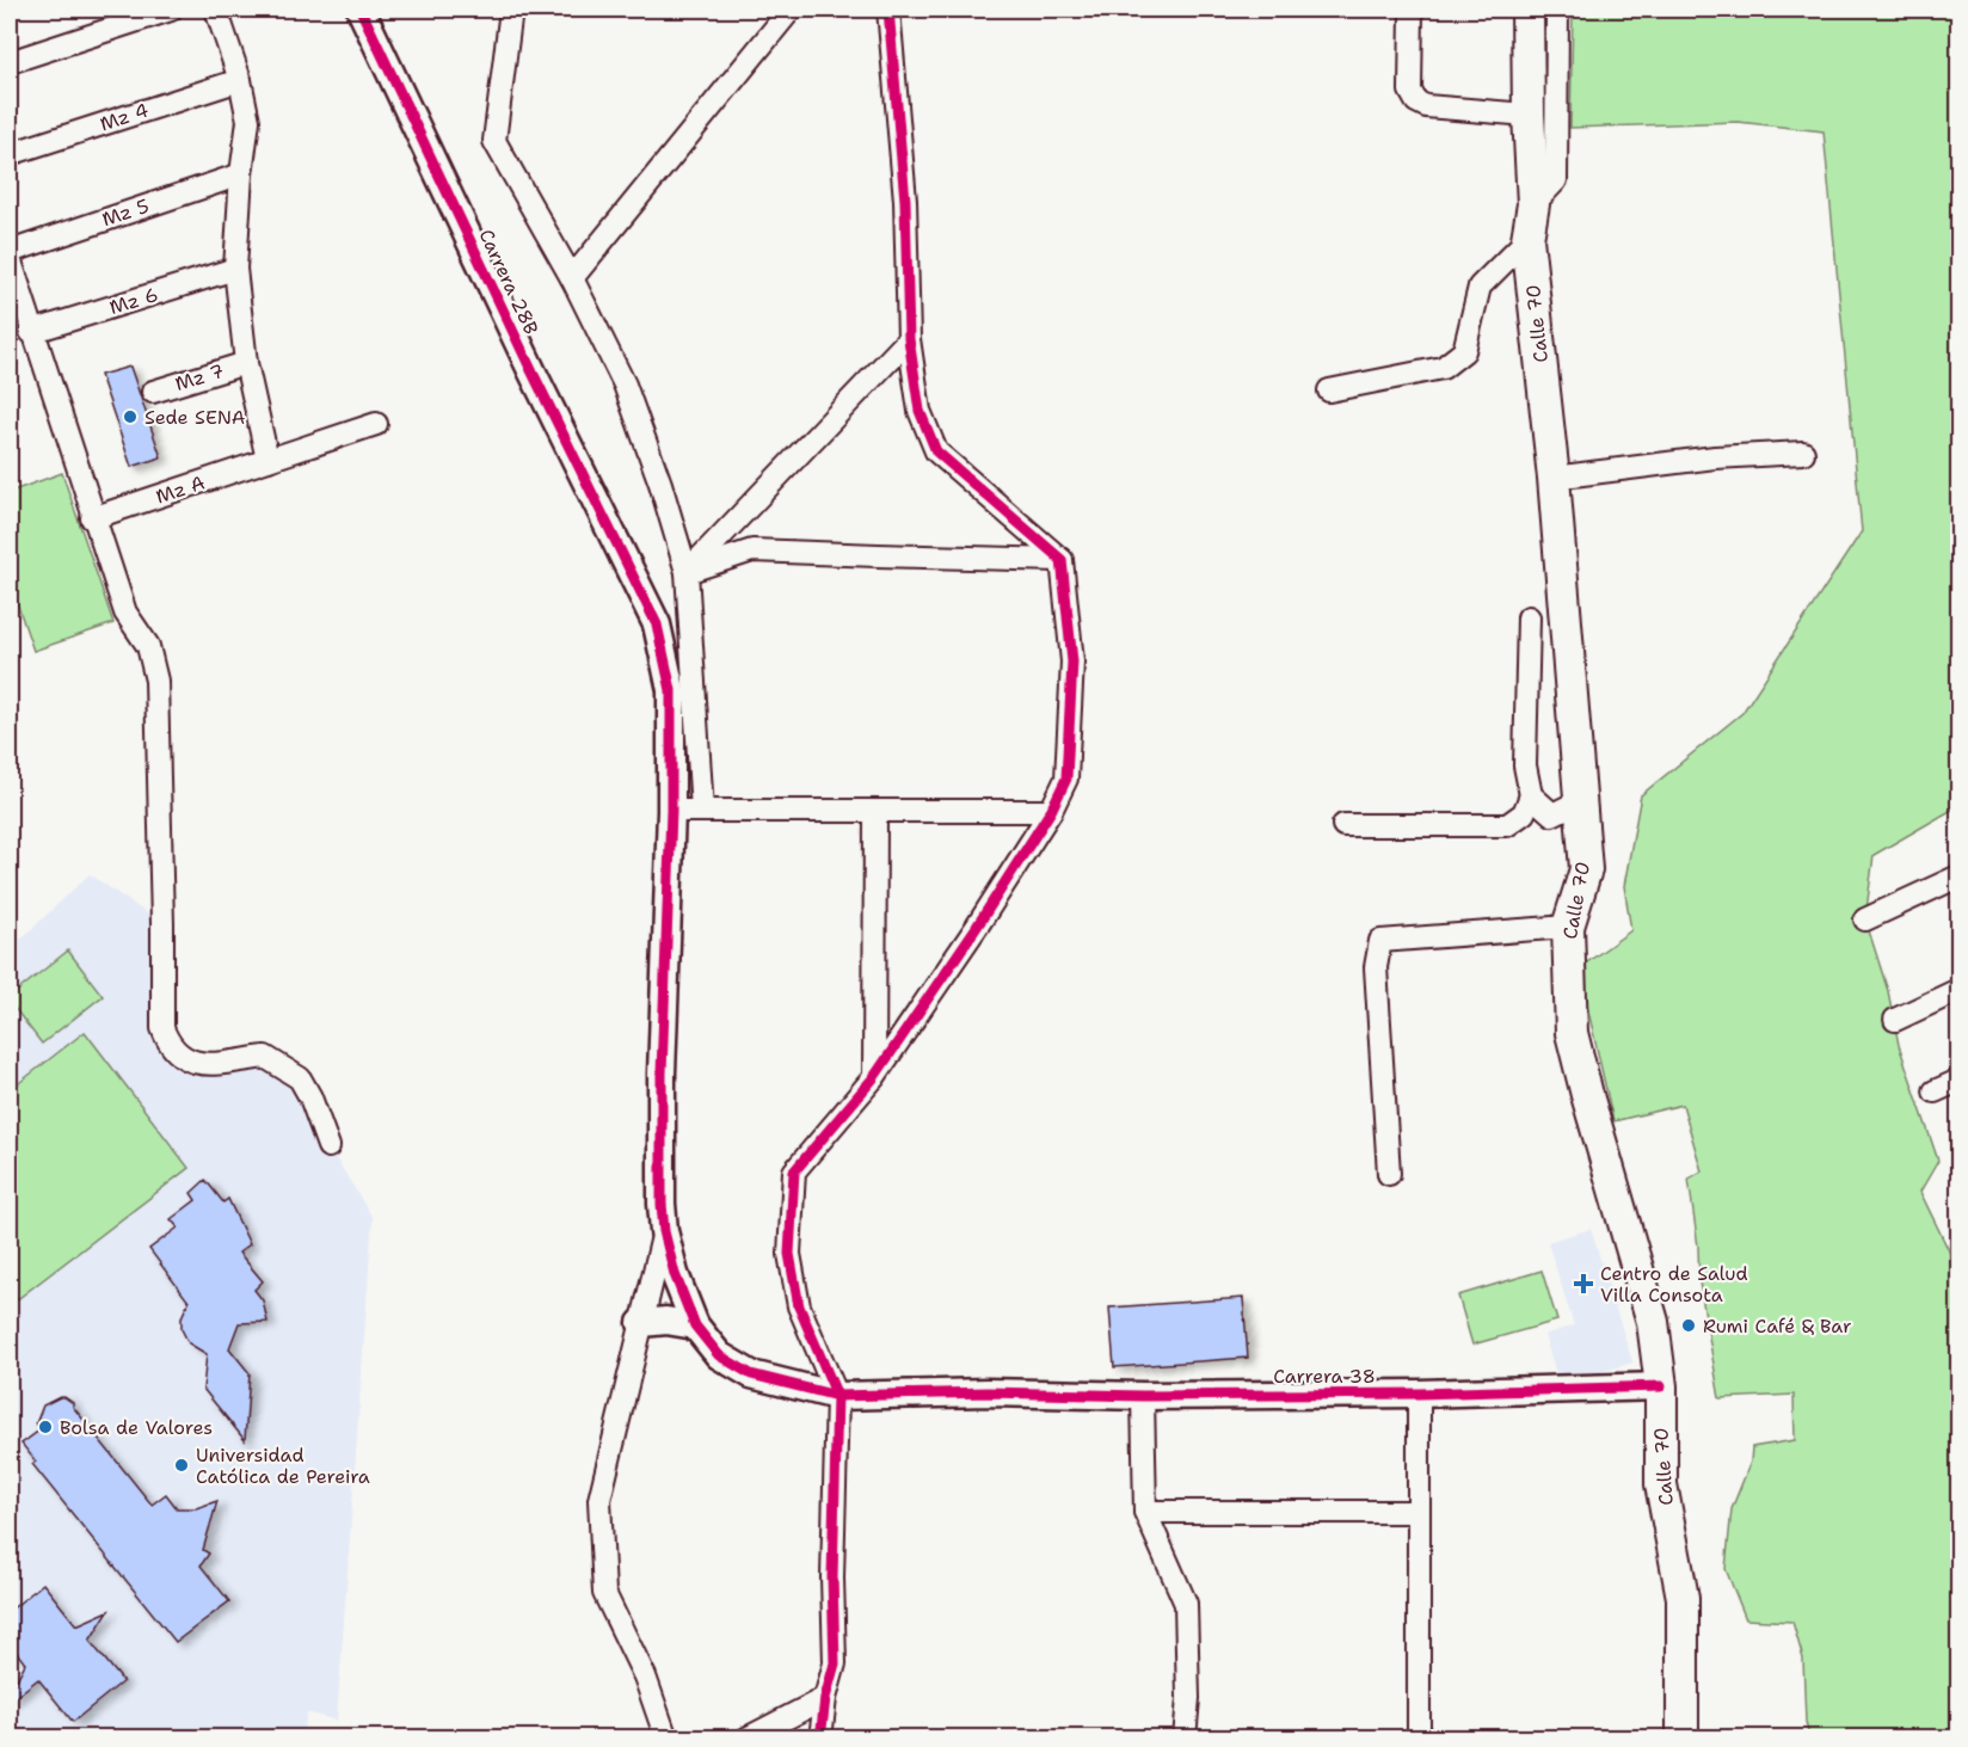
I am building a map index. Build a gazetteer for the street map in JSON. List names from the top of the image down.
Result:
{
  "streets": {
    "main road": ["Calle 70"],
    "street": [
      "Mz 4",
      "Mz 5",
      "Carrera 28B",
      "Mz 6",
      "Mz 7",
      "Mz A",
      "Carrera 38"
    ]
  },
  "crossings": [
    ["Carrera 28B", "Carrera 38"],
    ["Calle 70", "Carrera 38"]
  ],
  "places": {
    "other": [
      "Sede SENA",
      "Rumi Café & Bar",
      "Bolsa de Valores",
      "Universidad Católica de Pereira"
    ],
    "health": ["Centro de Salud Villa Consota"]
  }
}
